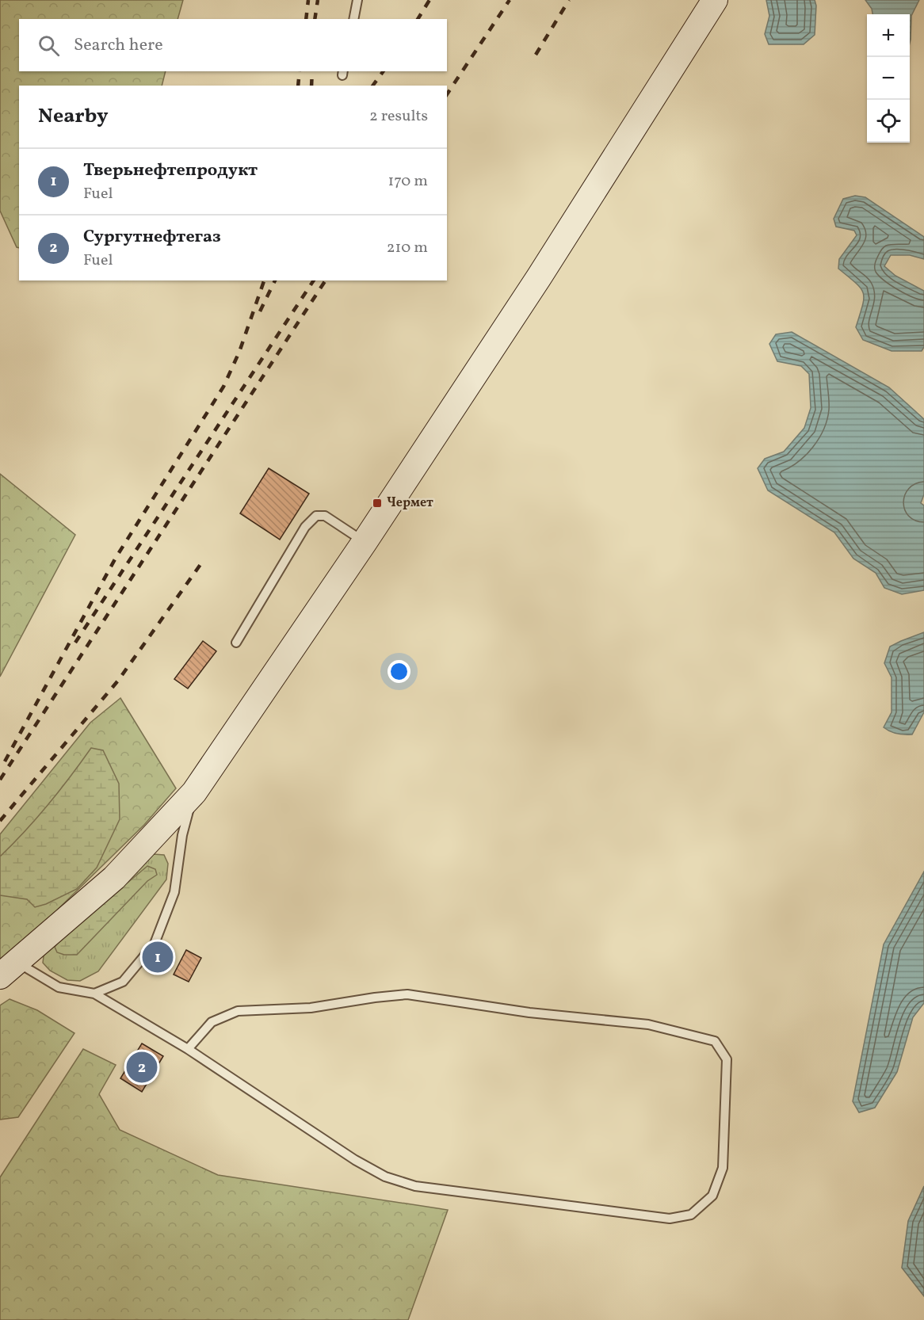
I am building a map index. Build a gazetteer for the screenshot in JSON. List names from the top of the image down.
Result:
{
  "places": {
    "transit": ["Чермет"]
  },
  "page": {
    "map_buttons": ["+", "−"],
    "search": "Search here",
    "heading": ["Nearby", "2 results"],
    "list": [
      {
        "mark": "1",
        "name": "Тверьнефтепродукт",
        "note": "Fuel",
        "value": "170 m"
      },
      {
        "mark": "2",
        "name": "Сургутнефтегаз",
        "note": "Fuel",
        "value": "210 m"
      }
    ],
    "pins": ["1", "2"]
  }
}
